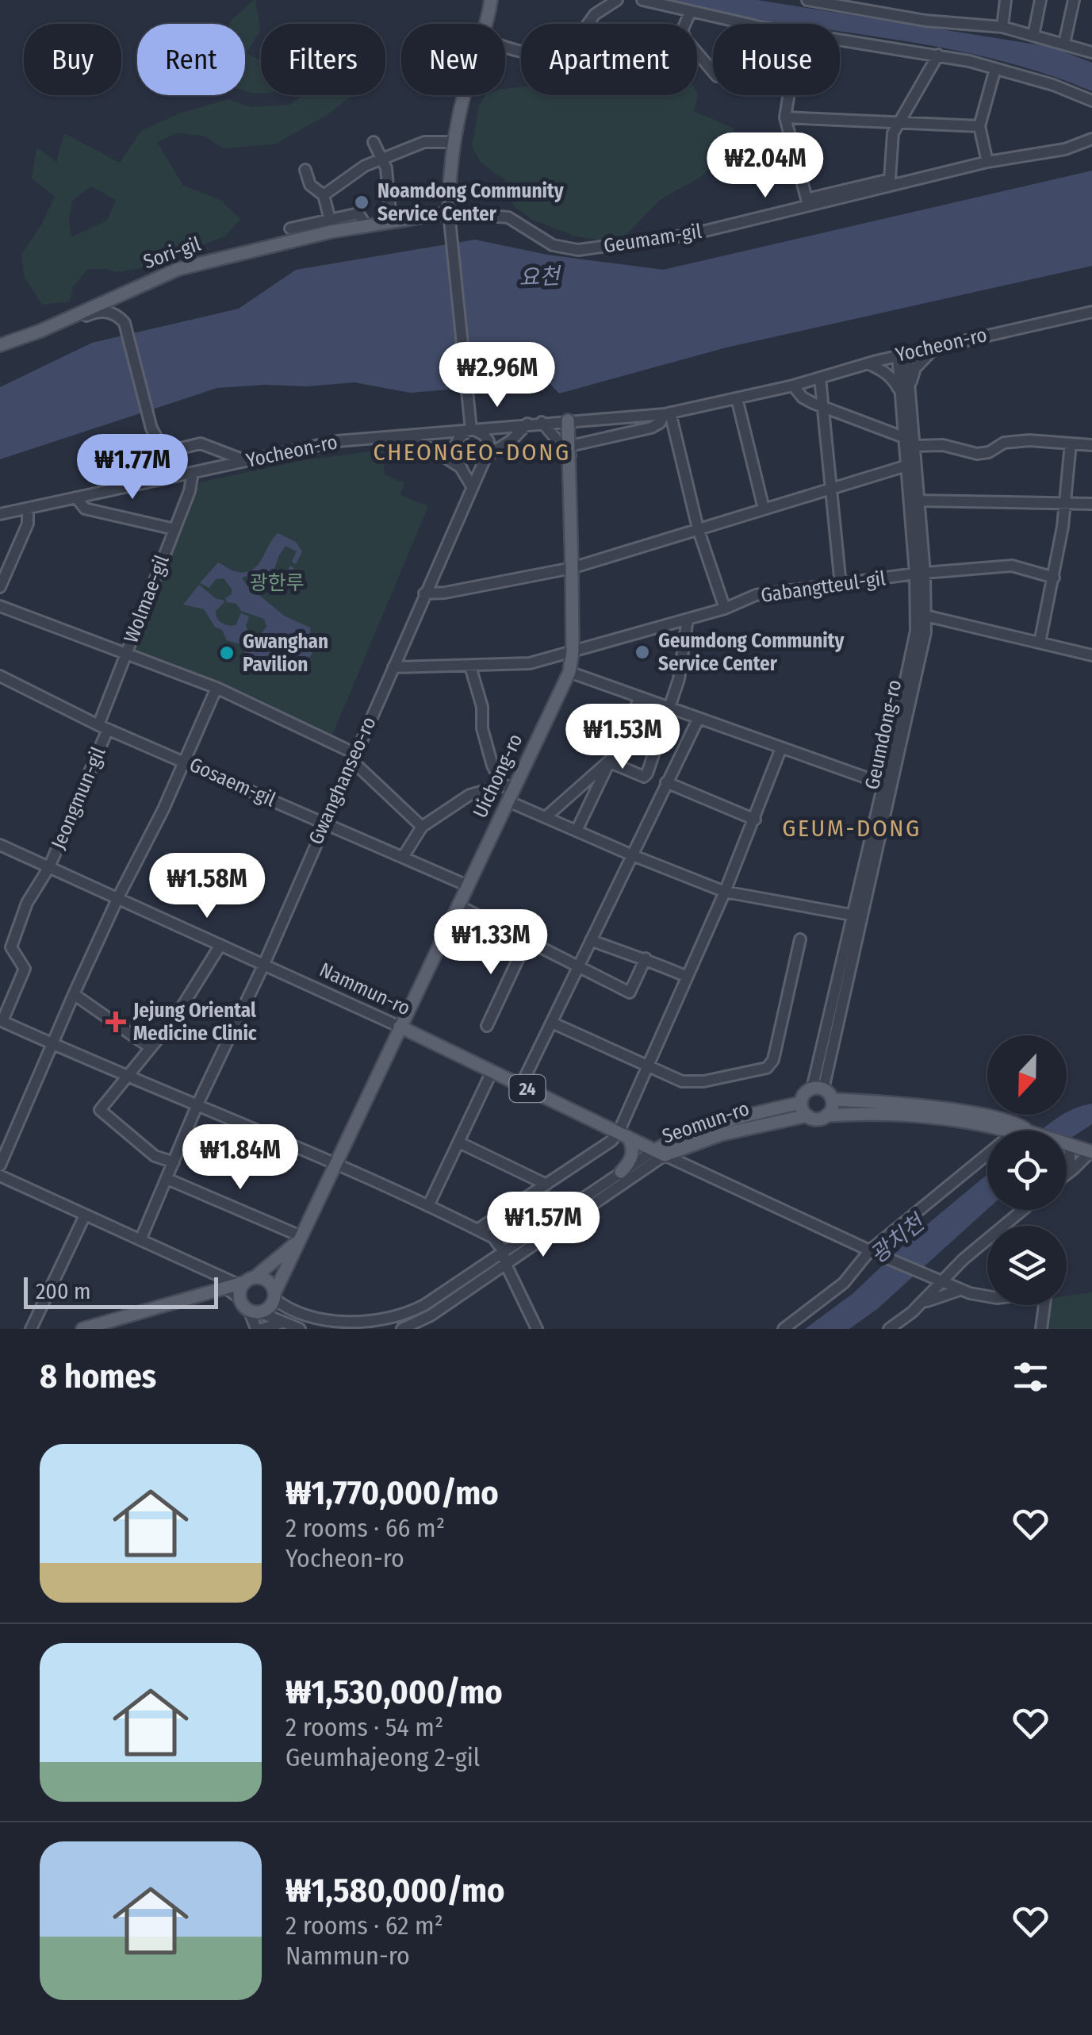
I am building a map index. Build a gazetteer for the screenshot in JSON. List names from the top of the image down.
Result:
{
  "streets": {
    "main road": [
      "Sori-gil",
      "Geumdong-ro",
      "Uichong-ro",
      "Nammun-ro",
      "24",
      "Seomun-ro"
    ],
    "street": [
      "Geumam-gil",
      "Yocheon-ro",
      "Gabangtteul-gil",
      "Wolmae-gil",
      "Gwanghanseo-ro",
      "Gosaem-gil",
      "Jeongmun-gil"
    ]
  },
  "crossings": [
    ["Geumam-gil", "Sori-gil"],
    ["Yocheon-ro", "Wolmae-gil"],
    ["Yocheon-ro", "Geumdong-ro"],
    ["Yocheon-ro", "Uichong-ro"],
    ["Gabangtteul-gil", "Geumdong-ro"],
    ["Gabangtteul-gil", "Uichong-ro"],
    ["Gabangtteul-gil", "Gwanghanseo-ro"],
    ["Wolmae-gil", "Gosaem-gil"],
    ["Wolmae-gil", "Jeongmun-gil"],
    ["Geumdong-ro", "Seomun-ro"],
    ["Uichong-ro", "Gosaem-gil"],
    ["Uichong-ro", "Nammun-ro"],
    ["Uichong-ro", "Seomun-ro"],
    ["Gwanghanseo-ro", "Gosaem-gil"],
    ["Gwanghanseo-ro", "Nammun-ro"],
    ["Gosaem-gil", "Jeongmun-gil"],
    ["Jeongmun-gil", "Nammun-ro"],
    ["Nammun-ro", "Seomun-ro"]
  ],
  "districts": ["CHEONGEO-DONG", "GEUM-DONG"],
  "water": ["요천", "광치천"],
  "parks": ["광한루"],
  "places": {
    "other": ["Noamdong Community Service Center", "Geumdong Community Service Center", "Gwanghan Pavilion"],
    "health": ["Jejung Oriental Medicine Clinic"]
  },
  "scale_bar": "200 m",
  "north": "bottom",
  "page": {
    "chip": [
      "Buy",
      "Rent",
      "Filters",
      "New",
      "Apartment",
      "House"
    ],
    "price": [
      "₩2.04M",
      "₩2.96M",
      "₩1.77M",
      "₩1.53M",
      "₩1.58M",
      "₩1.33M",
      "₩1.84M",
      "₩1.57M"
    ],
    "scale": "200 m",
    "heading": "8 homes",
    "list": [
      {
        "name": "₩1,770,000/mo",
        "note": "2 rooms · 66 m² · Yocheon-ro"
      },
      {
        "name": "₩1,530,000/mo",
        "note": "2 rooms · 54 m² · Geumhajeong 2-gil"
      },
      {
        "name": "₩1,580,000/mo",
        "note": "2 rooms · 62 m² · Nammun-ro"
      }
    ]
  }
}
